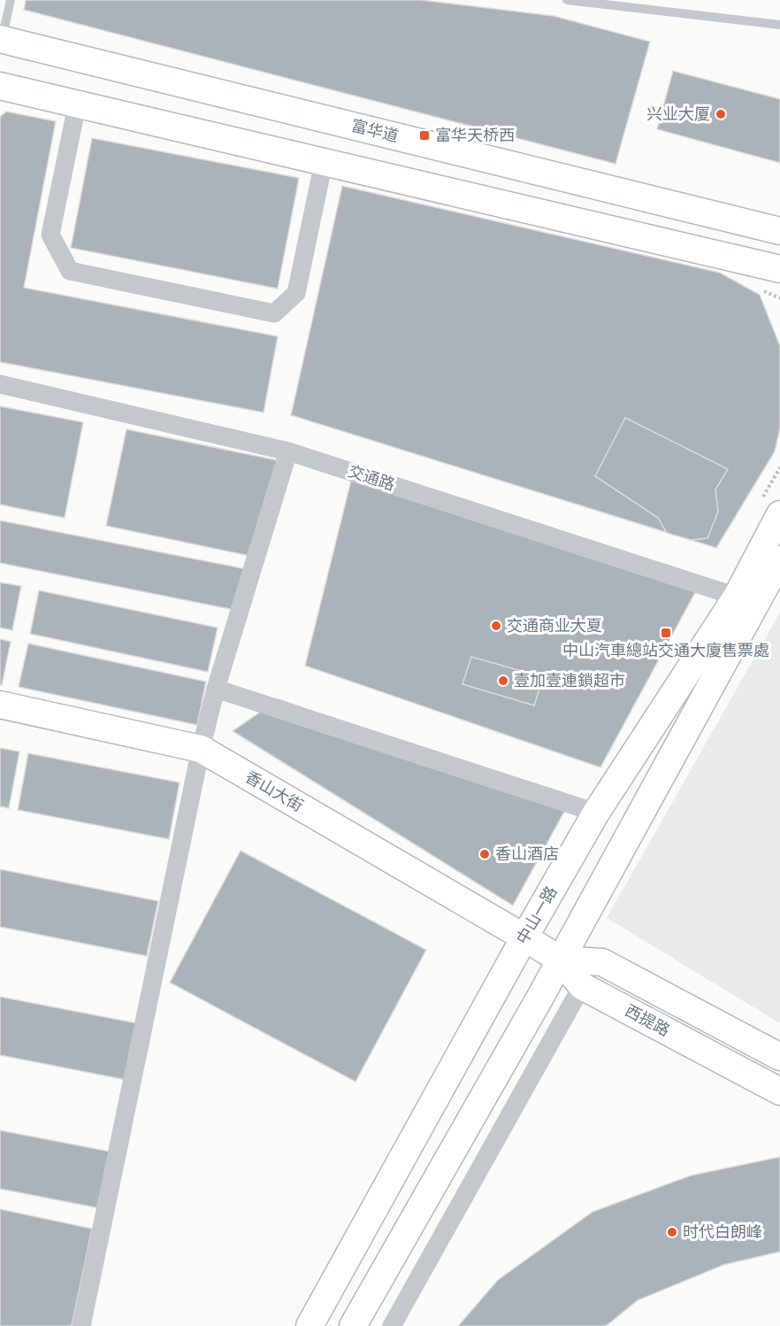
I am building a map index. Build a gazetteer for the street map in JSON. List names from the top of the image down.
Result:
{
  "streets": {
    "main road": [
      "富华道",
      "香山大街",
      "中山一路",
      "西提路"
    ],
    "street": ["交通路"]
  },
  "crossings": [
    ["交通路", "中山一路"],
    ["香山大街", "中山一路"],
    ["香山大街", "西提路"],
    ["中山一路", "西提路"]
  ],
  "places": {
    "other": [
      "兴业大厦",
      "交通商业大夏",
      "壹加壹連鎖超市",
      "香山酒店",
      "时代白朗峰"
    ],
    "transit": ["富华天桥西", "中山汽車總站交通大廈售票處"]
  }
}
